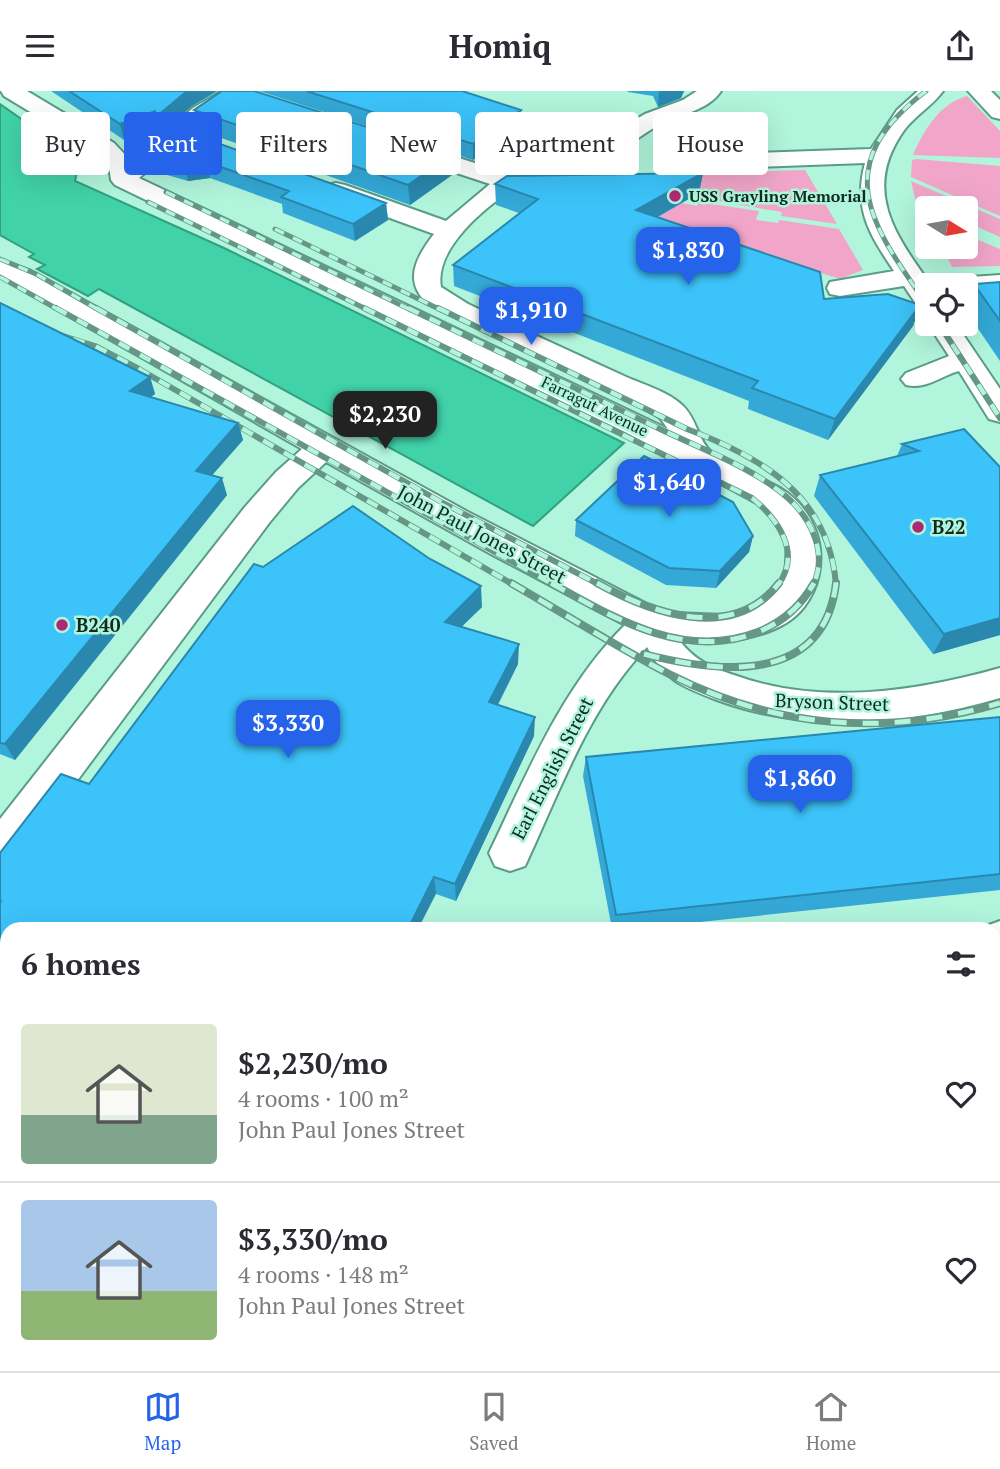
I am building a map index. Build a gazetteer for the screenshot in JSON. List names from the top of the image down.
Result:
{
  "streets": {
    "street": [
      "Farragut Avenue",
      "John Paul Jones Street",
      "Bryson Street",
      "Earl English Street"
    ]
  },
  "crossings": [
    ["Farragut Avenue", "John Paul Jones Street"],
    ["John Paul Jones Street", "Bryson Street"],
    ["John Paul Jones Street", "Earl English Street"],
    ["Bryson Street", "Earl English Street"]
  ],
  "places": ["USS Grayling Memorial", "B22", "B240"],
  "north": "right",
  "page": {
    "header": "Homiq",
    "chip": [
      "Buy",
      "Rent",
      "Filters",
      "New",
      "Apartment",
      "House"
    ],
    "price": [
      "$1,830",
      "$1,910",
      "$2,230",
      "$1,640",
      "$3,330",
      "$1,860"
    ],
    "heading": "6 homes",
    "list": [
      {
        "name": "$2,230/mo",
        "note": "4 rooms · 100 m² · John Paul Jones Street"
      },
      {
        "name": "$3,330/mo",
        "note": "4 rooms · 148 m² · John Paul Jones Street"
      }
    ],
    "tabs": ["Map", "Saved", "Home"]
  }
}
